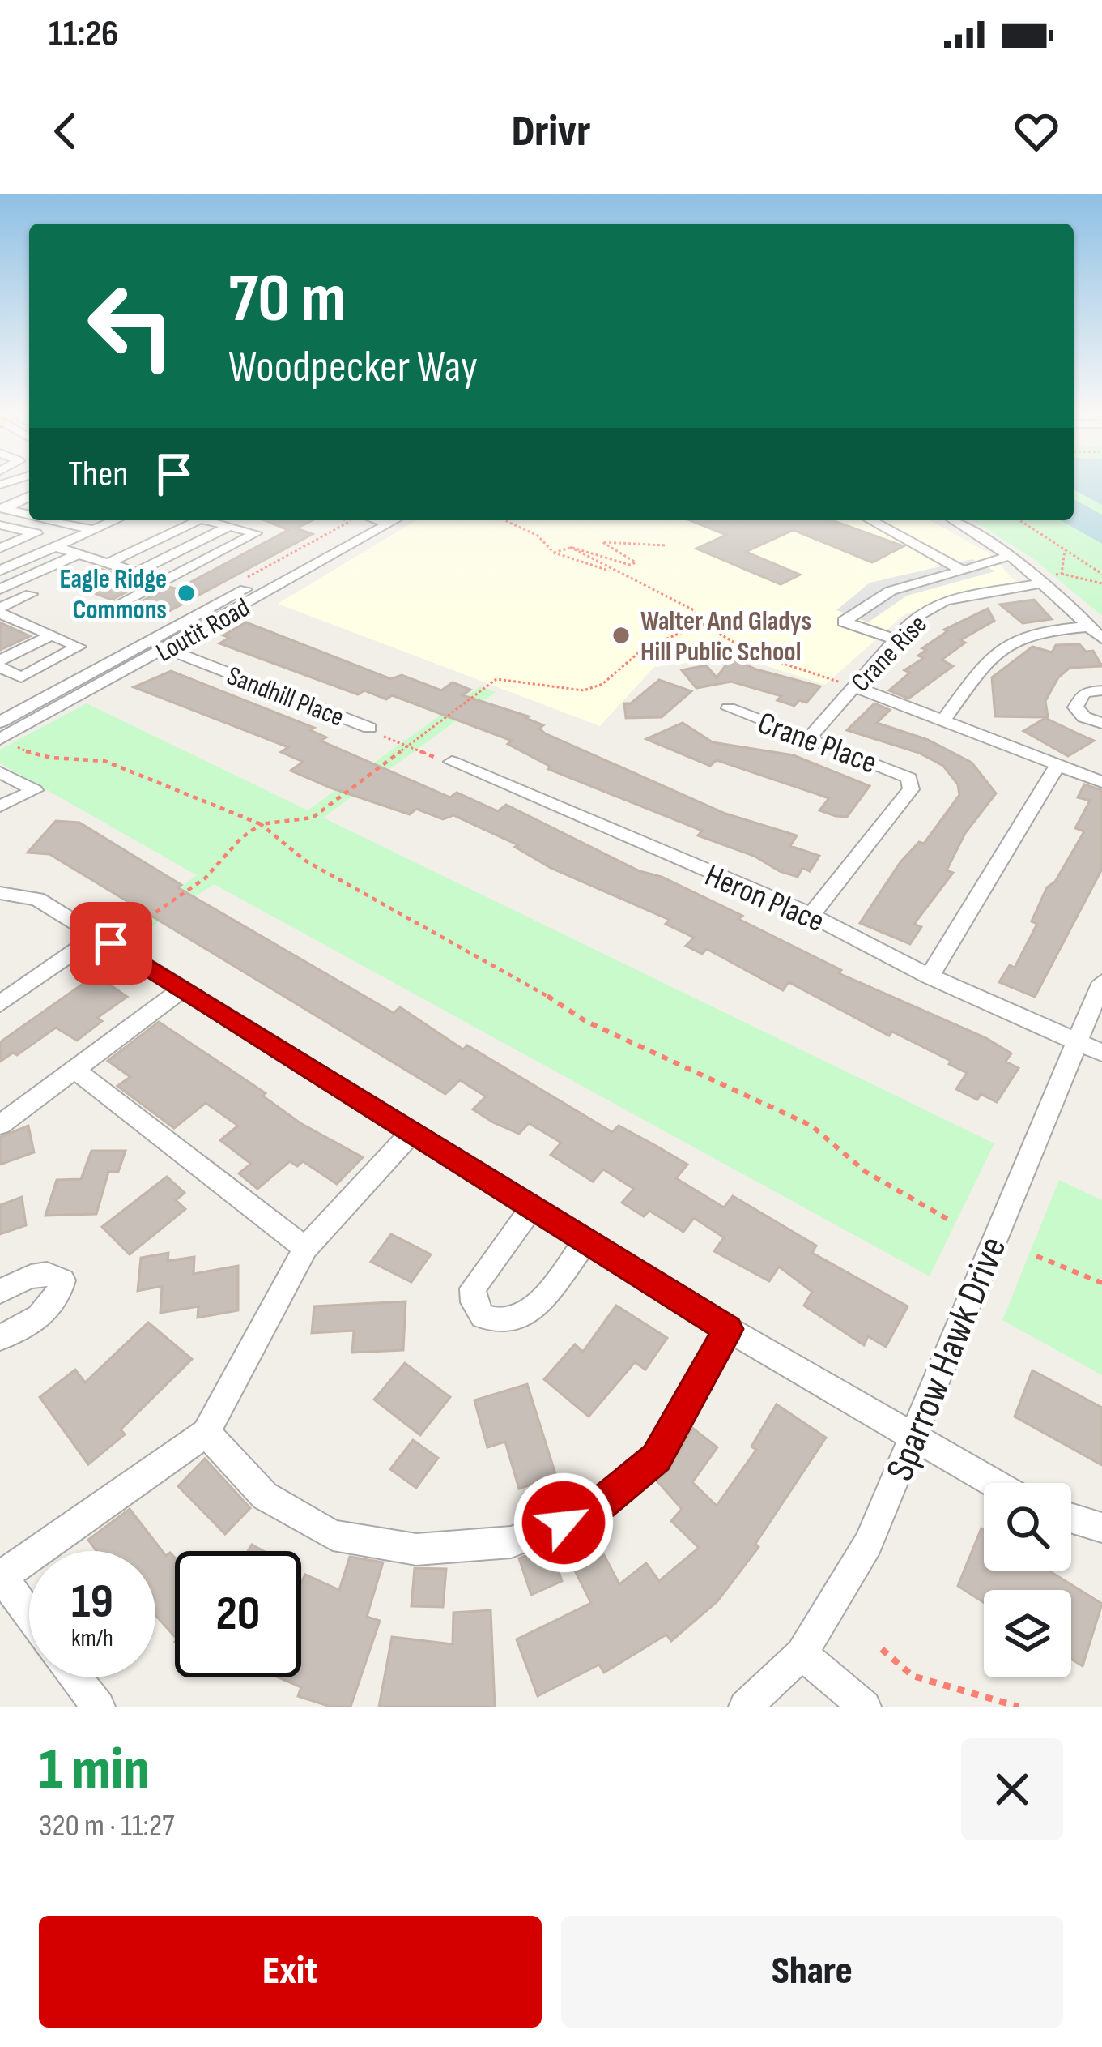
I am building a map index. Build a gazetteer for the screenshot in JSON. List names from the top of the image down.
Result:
{
  "streets": {
    "street": [
      "Loutit Road",
      "Crane Rise",
      "Sandhill Place",
      "Crane Place",
      "Heron Place",
      "Sparrow Hawk Drive"
    ]
  },
  "crossings": [
    ["Loutit Road", "Sandhill Place"],
    ["Crane Rise", "Crane Place"],
    ["Crane Place", "Heron Place"],
    ["Heron Place", "Sparrow Hawk Drive"]
  ],
  "places": ["Eagle Ridge Commons", "Walter And Gladys Hill Public School"],
  "page": {
    "status": "11:26",
    "header": "Drivr",
    "turn": ["70 m", "Woodpecker Way"],
    "then": "Then",
    "speed": "19 km/h",
    "limit": "20",
    "heading": ["1 min", "320 m · 11:27"],
    "buttons": ["Exit", "Share"]
  }
}
